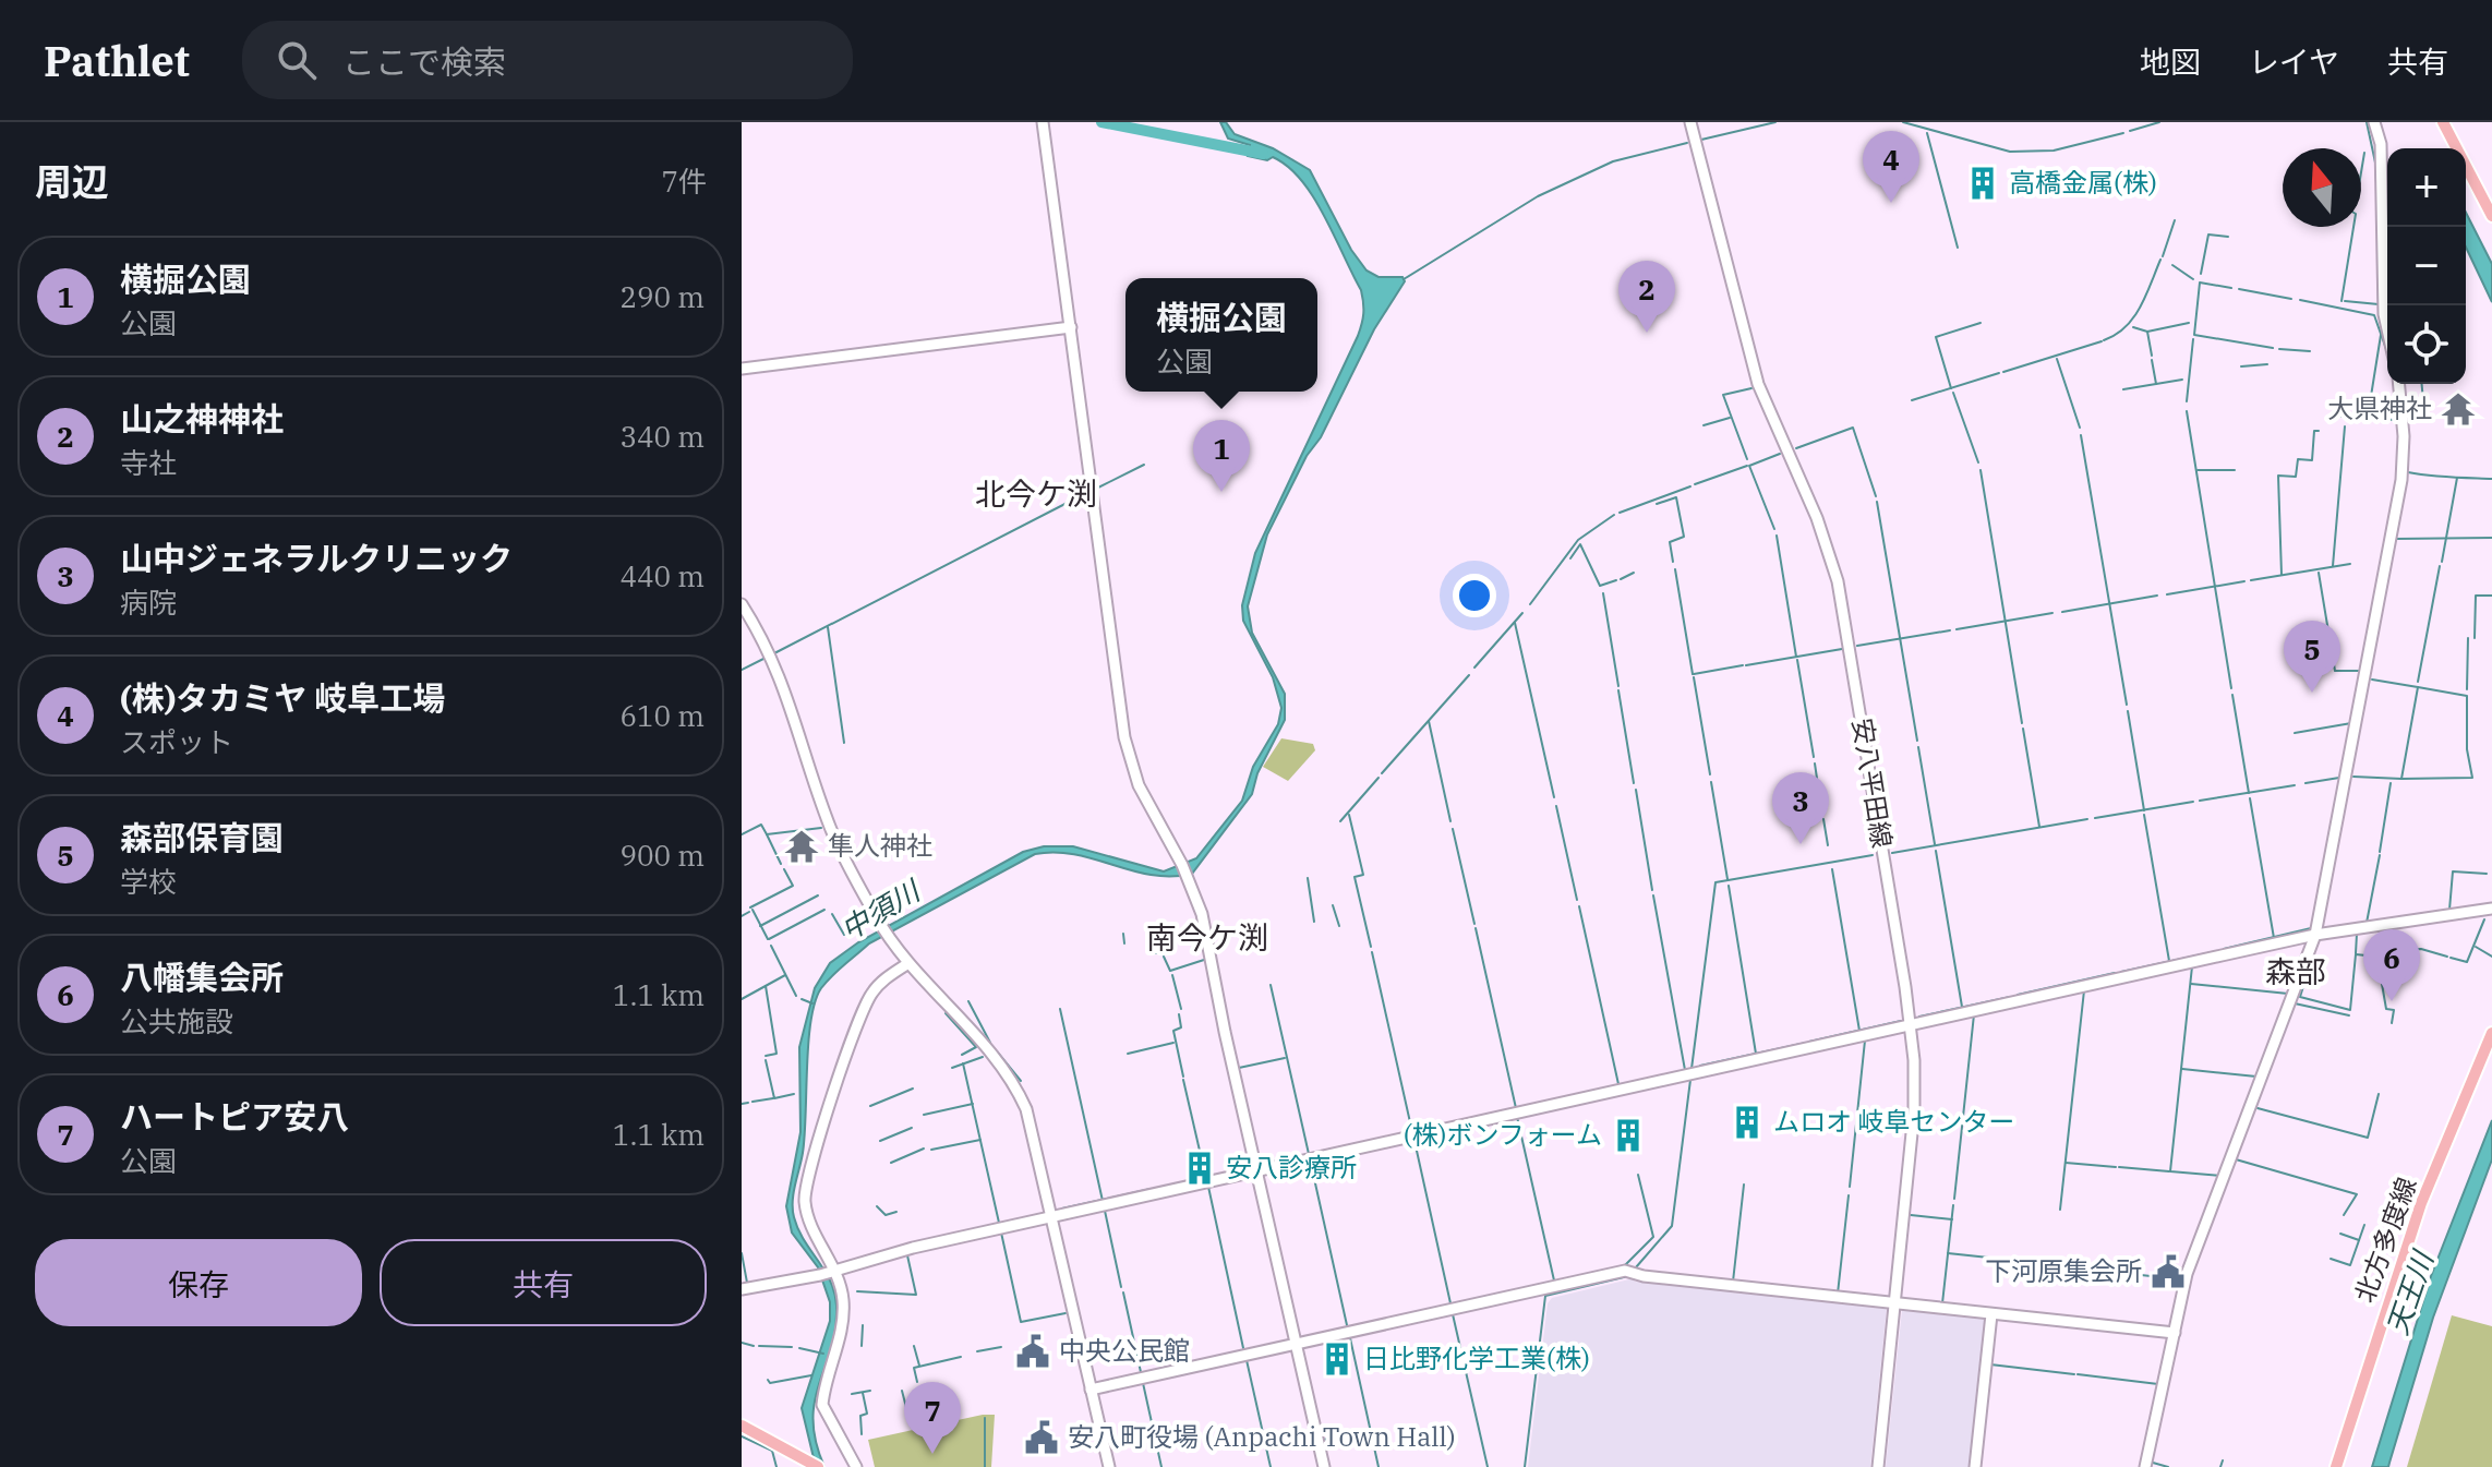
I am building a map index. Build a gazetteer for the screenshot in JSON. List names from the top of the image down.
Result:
{
  "streets": {
    "main road": ["北方多度線"],
    "street": ["安八平田線"]
  },
  "districts": ["北今ケ渕", "南今ケ渕", "森部"],
  "water": ["中須川", "天王川"],
  "places": {
    "building": [
      "高橋金属(株)",
      "ムロオ 岐阜センター",
      "(株)ボンフォーム",
      "安八診療所",
      "日比野化学工業(株)"
    ],
    "temple": ["大県神社", "隼人神社"],
    "public building": ["下河原集会所", "中央公民館", "安八町役場 (Anpachi Town Hall)"]
  },
  "north": "top",
  "page": {
    "header": "Pathlet",
    "search": "ここで検索",
    "nav": ["地図", "レイヤ", "共有"],
    "heading": ["周辺", "7件"],
    "pins": [
      "4",
      "2",
      "1",
      "5",
      "3",
      "6",
      "7"
    ],
    "map_buttons": ["+", "−"],
    "list": [
      {
        "mark": "1",
        "name": "横掘公園",
        "note": "公園",
        "value": "290 m"
      },
      {
        "mark": "2",
        "name": "山之神神社",
        "note": "寺社",
        "value": "340 m"
      },
      {
        "mark": "3",
        "name": "山中ジェネラルクリニック",
        "note": "病院",
        "value": "440 m"
      },
      {
        "mark": "4",
        "name": "(株)タカミヤ 岐阜工場",
        "note": "スポット",
        "value": "610 m"
      },
      {
        "mark": "5",
        "name": "森部保育園",
        "note": "学校",
        "value": "900 m"
      },
      {
        "mark": "6",
        "name": "八幡集会所",
        "note": "公共施設",
        "value": "1.1 km"
      },
      {
        "mark": "7",
        "name": "ハートピア安八",
        "note": "公園",
        "value": "1.1 km"
      }
    ],
    "popup": ["横掘公園", "公園"],
    "buttons": ["保存", "共有"]
  }
}
